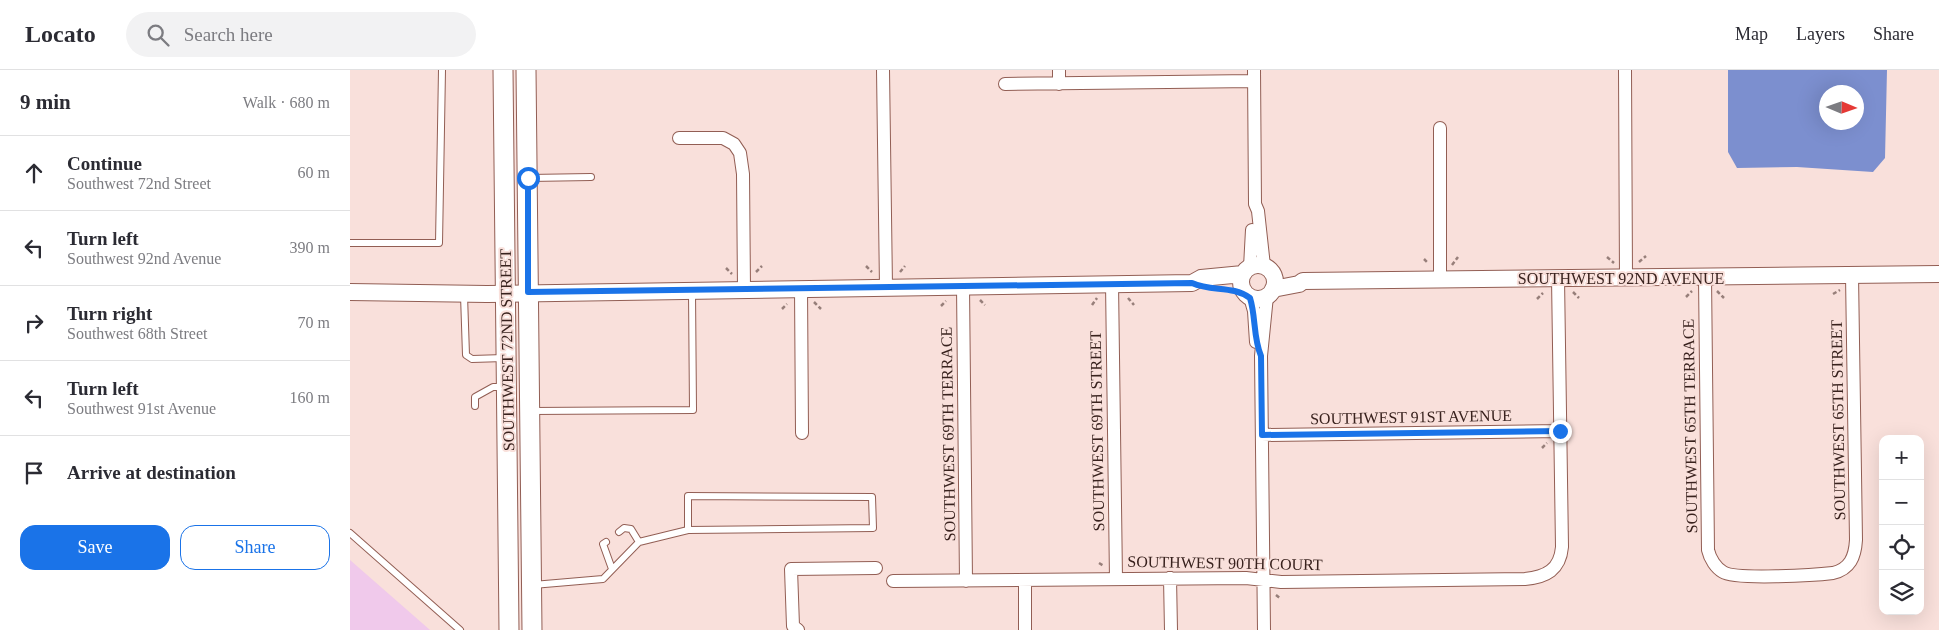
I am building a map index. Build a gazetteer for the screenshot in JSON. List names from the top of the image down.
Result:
{
  "streets": {
    "main road": ["SOUTHWEST 72ND STREET"],
    "street": [
      "SOUTHWEST 92ND AVENUE",
      "SOUTHWEST 91ST AVENUE",
      "SOUTHWEST 65TH STREET",
      "SOUTHWEST 65TH TERRACE",
      "SOUTHWEST 69TH STREET",
      "SOUTHWEST 69TH TERRACE",
      "SOUTHWEST 90TH COURT"
    ]
  },
  "crossings": [
    ["SOUTHWEST 92ND AVENUE", "SOUTHWEST 72ND STREET"],
    ["SOUTHWEST 92ND AVENUE", "SOUTHWEST 65TH STREET"],
    ["SOUTHWEST 92ND AVENUE", "SOUTHWEST 65TH TERRACE"],
    ["SOUTHWEST 92ND AVENUE", "SOUTHWEST 69TH STREET"],
    ["SOUTHWEST 92ND AVENUE", "SOUTHWEST 69TH TERRACE"],
    ["SOUTHWEST 91ST AVENUE", "SOUTHWEST 90TH COURT"],
    ["SOUTHWEST 65TH STREET", "SOUTHWEST 65TH TERRACE"],
    ["SOUTHWEST 69TH STREET", "SOUTHWEST 90TH COURT"],
    ["SOUTHWEST 69TH TERRACE", "SOUTHWEST 90TH COURT"]
  ],
  "north": "right",
  "page": {
    "header": "Locato",
    "search": "Search here",
    "nav": ["Map", "Layers", "Share"],
    "heading": ["9 min", "Walk · 680 m"],
    "list": [
      ["Continue", "Southwest 72nd Street", "60 m"],
      ["Turn left", "Southwest 92nd Avenue", "390 m"],
      ["Turn right", "Southwest 68th Street", "70 m"],
      ["Turn left", "Southwest 91st Avenue", "160 m"],
      "Arrive at destination"
    ],
    "map_buttons": ["+", "−"],
    "buttons": ["Save", "Share"]
  }
}
